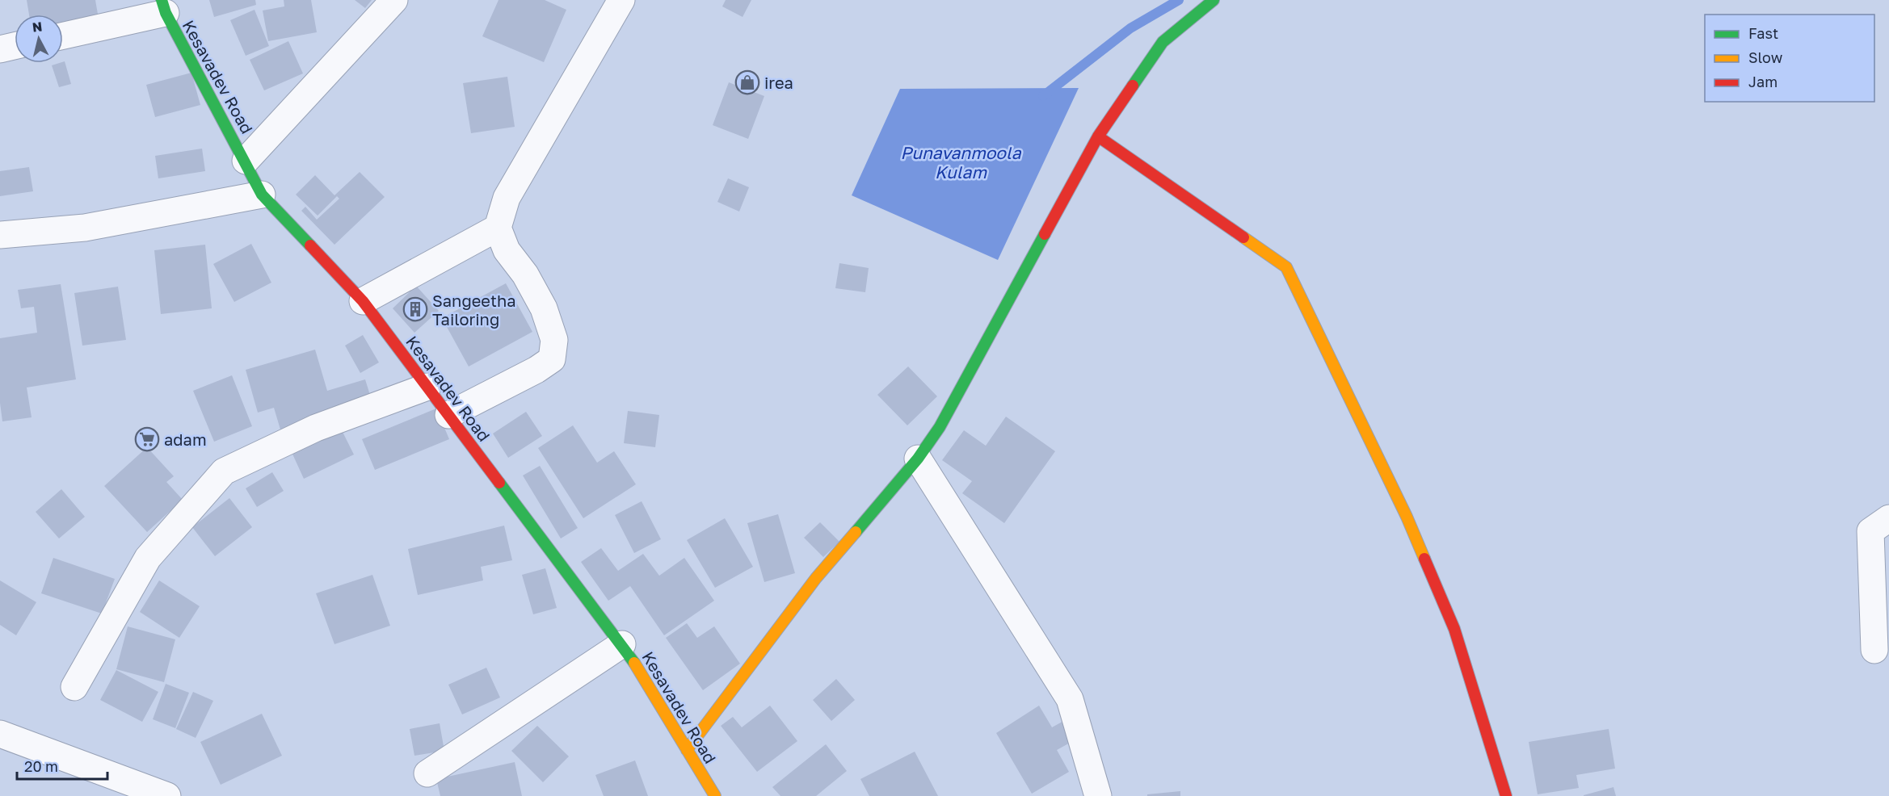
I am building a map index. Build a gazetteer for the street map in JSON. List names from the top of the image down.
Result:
{
  "streets": {
    "street": ["Kesavadev Road"]
  },
  "water": ["Punavanmoola Kulam"],
  "places": {
    "shop": ["irea"],
    "building": ["Sangeetha Tailoring"],
    "supermarket": ["adam"]
  },
  "legend": ["Fast", "Slow", "Jam"],
  "scale_bar": "20 m",
  "north": "top"
}
